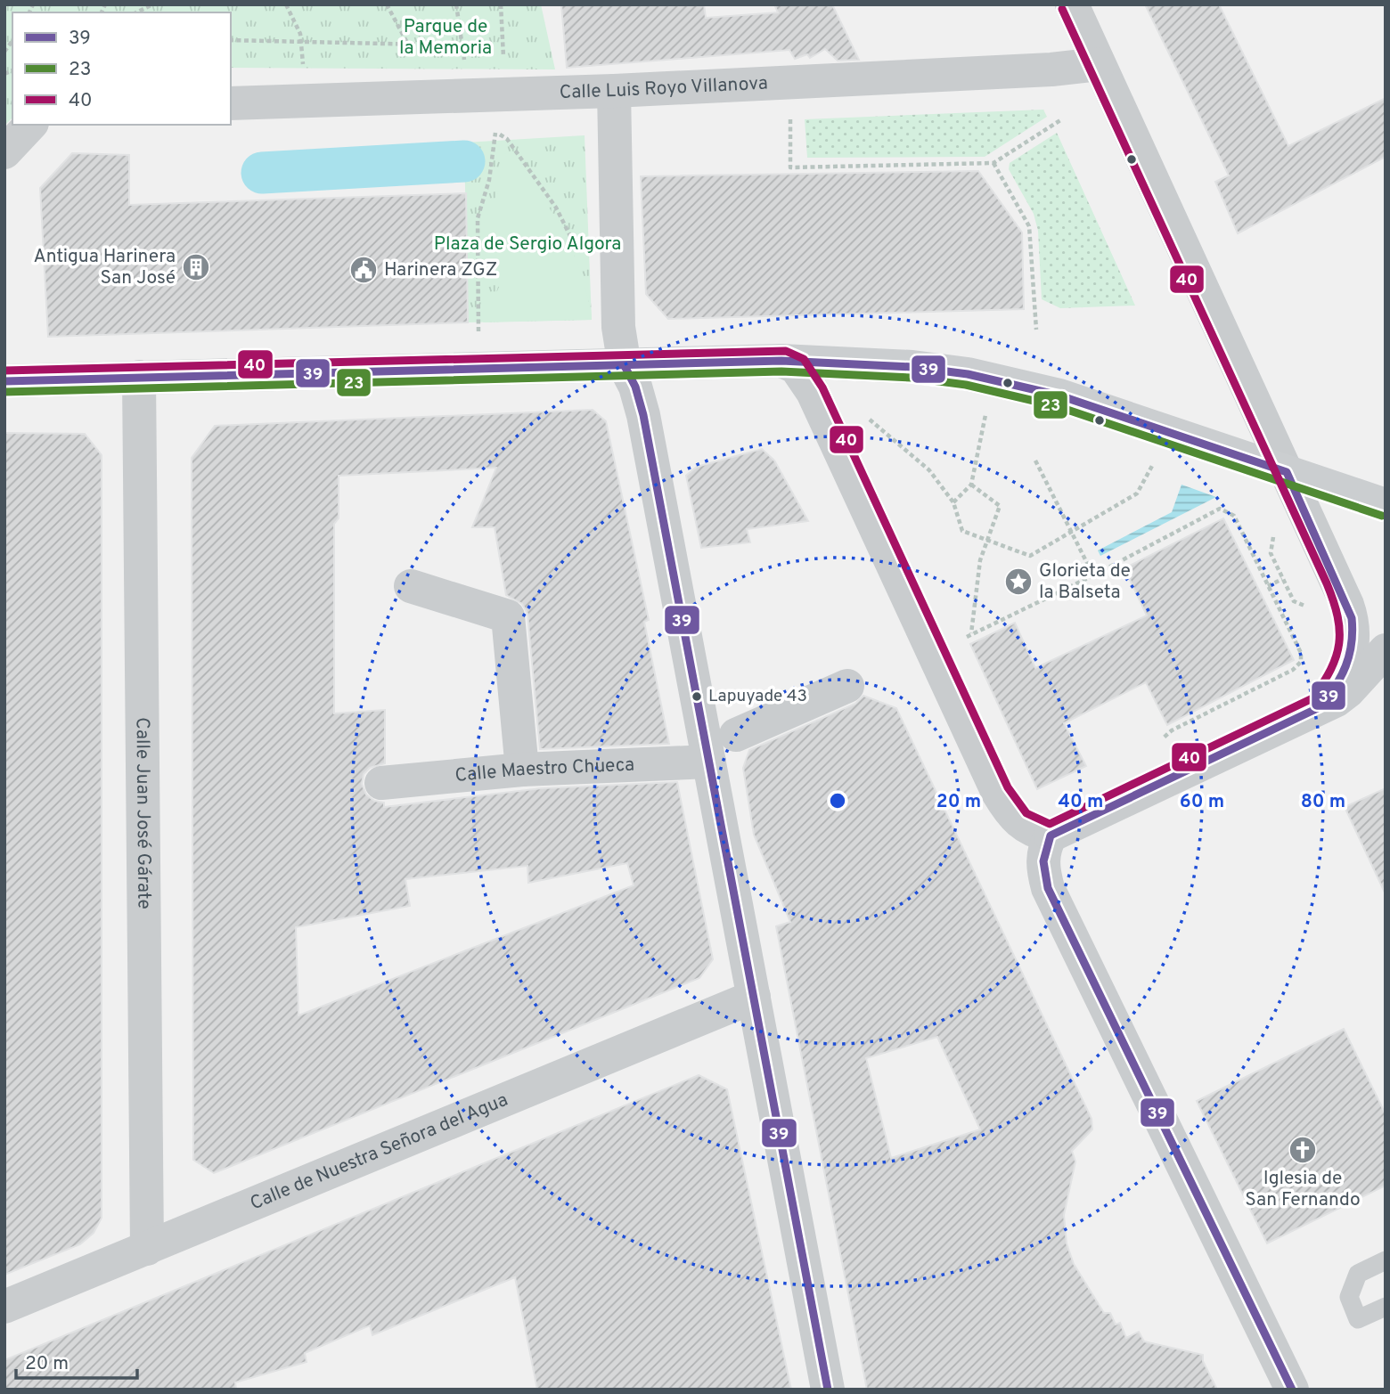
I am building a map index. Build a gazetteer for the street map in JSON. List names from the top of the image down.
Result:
{
  "streets": {
    "street": [
      "Calle Luis Royo Villanova",
      "Calle Maestro Chueca",
      "Calle Juan José Gárate",
      "Calle de Nuestra Señora del Agua"
    ]
  },
  "crossings": [
    ["Calle Juan José Gárate", "Calle de Nuestra Señora del Agua"]
  ],
  "parks": ["Parque de la Memoria", "Plaza de Sergio Algora"],
  "places": {
    "building": ["Antigua Harinera San José"],
    "public building": ["Harinera ZGZ"],
    "place": ["Glorieta de la Balseta"],
    "other": ["Lapuyade 43"],
    "church": ["Iglesia de San Fernando"]
  },
  "lines": ["transit line 40", "transit line 39", "transit line 23"],
  "legend": ["39", "23", "40"],
  "scale_bar": "20 m",
  "rings": [
    "20 m",
    "40 m",
    "60 m",
    "80 m"
  ]
}
